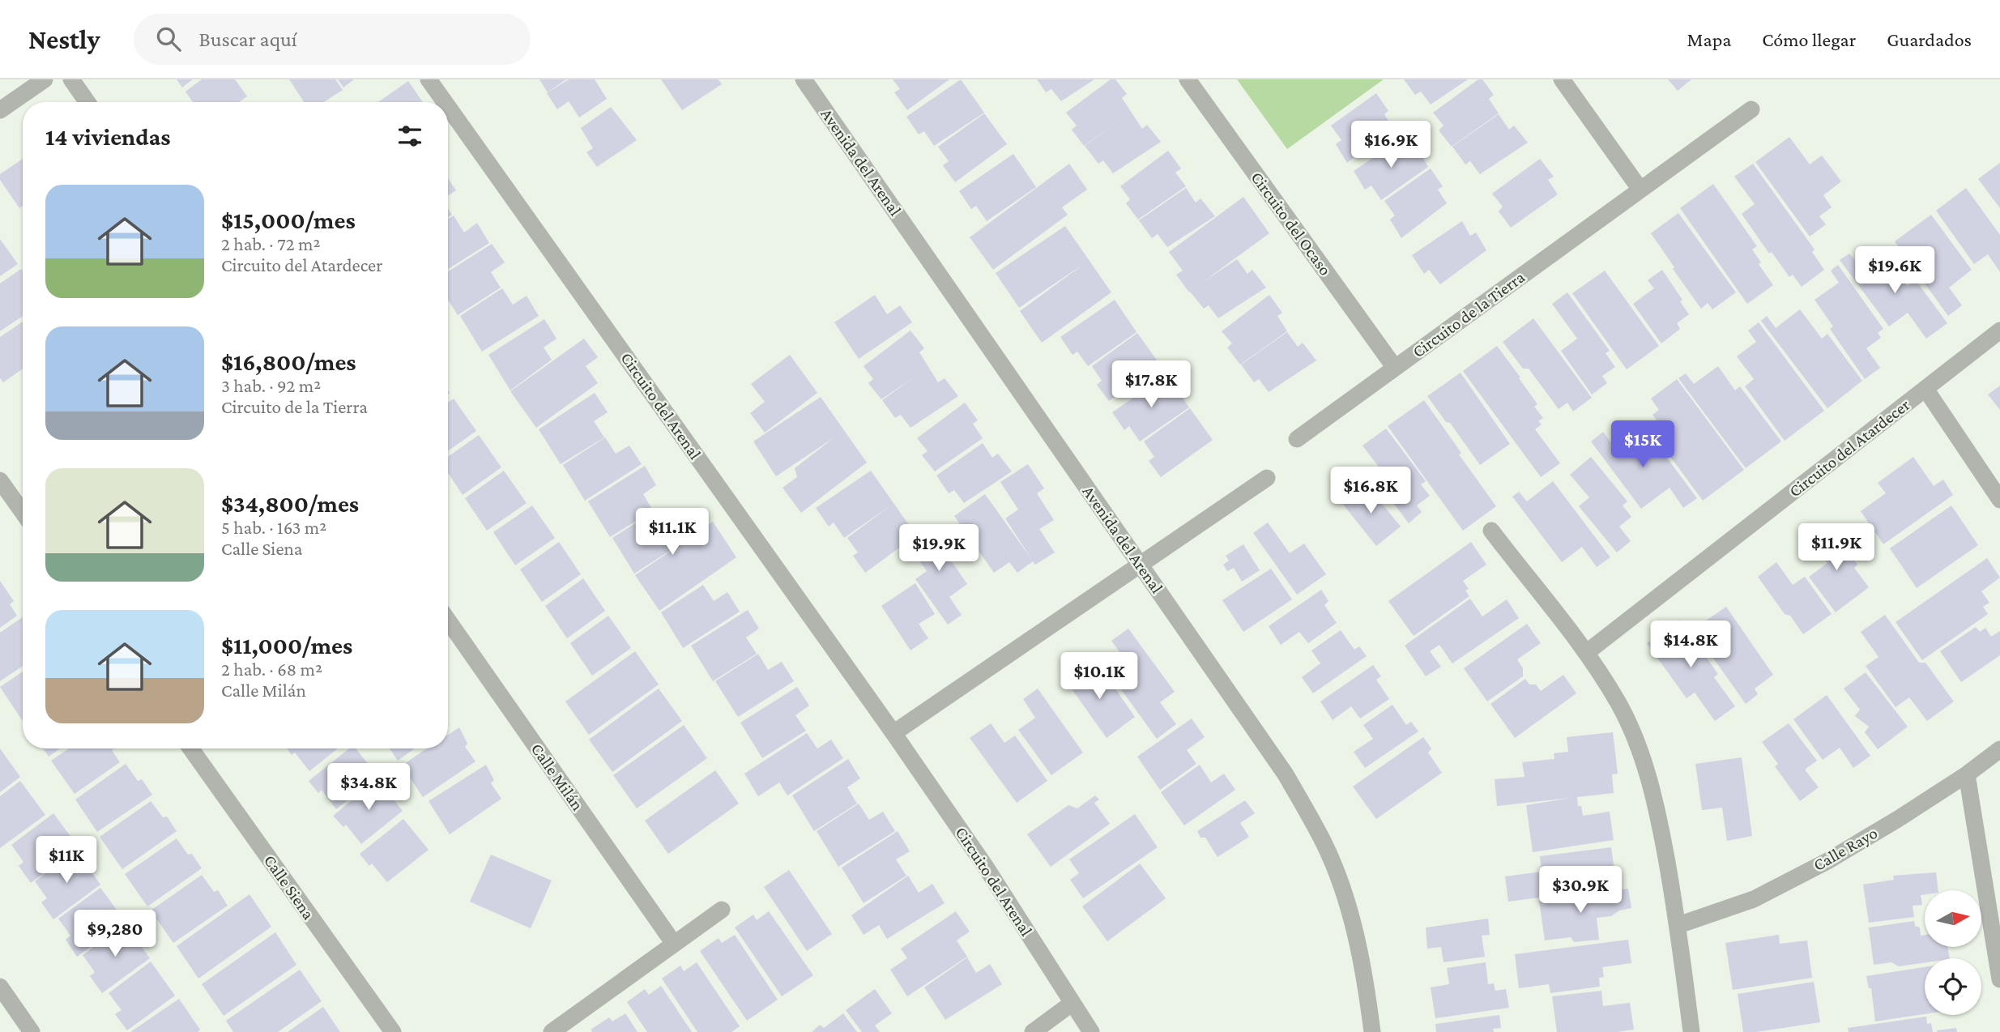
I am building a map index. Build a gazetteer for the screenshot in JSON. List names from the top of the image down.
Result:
{
  "streets": {
    "street": [
      "Avenida del Arenal",
      "Circuito del Ocaso",
      "Circuito de la Tierra",
      "Circuito del Arenal",
      "Circuito del Atardecer",
      "Calle Milán",
      "Calle Rayo",
      "Calle Siena"
    ]
  },
  "crossings": [
    ["Circuito del Ocaso", "Circuito de la Tierra"]
  ],
  "north": "right",
  "page": {
    "header": "Nestly",
    "search": "Buscar aquí",
    "nav": ["Mapa", "Cómo llegar", "Guardados"],
    "heading": "14 viviendas",
    "price": [
      "$16.9K",
      "$19.6K",
      "$17.8K",
      "$15K",
      "$16.8K",
      "$11.1K",
      "$11.9K",
      "$19.9K",
      "$14.8K",
      "$10.1K",
      "$34.8K",
      "$11K",
      "$30.9K",
      "$9,280"
    ],
    "list": [
      {
        "name": "$15,000/mes",
        "note": "2 hab. · 72 m² · Circuito del Atardecer"
      },
      {
        "name": "$16,800/mes",
        "note": "3 hab. · 92 m² · Circuito de la Tierra"
      },
      {
        "name": "$34,800/mes",
        "note": "5 hab. · 163 m² · Calle Siena"
      },
      {
        "name": "$11,000/mes",
        "note": "2 hab. · 68 m² · Calle Milán"
      }
    ]
  }
}
